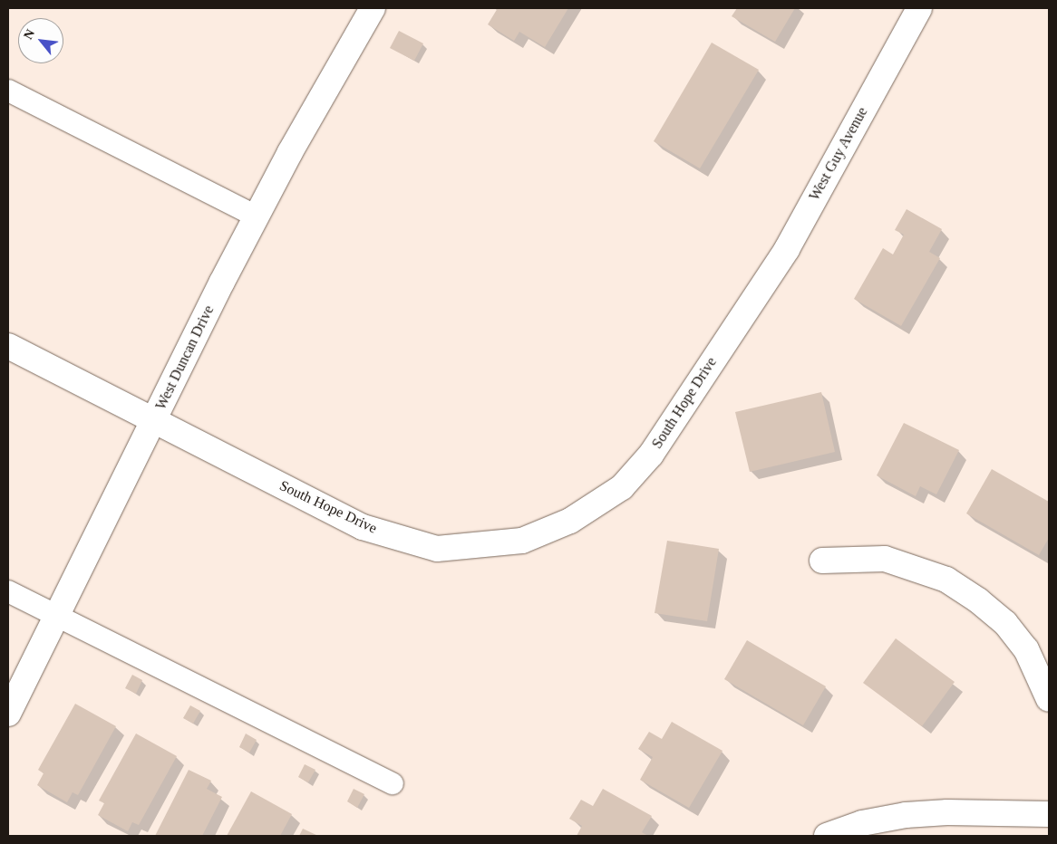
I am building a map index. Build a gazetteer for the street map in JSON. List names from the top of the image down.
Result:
{
  "streets": {
    "street": ["West Guy Avenue", "West Duncan Drive", "South Hope Drive"]
  },
  "crossings": [
    ["West Guy Avenue", "South Hope Drive"],
    ["West Duncan Drive", "South Hope Drive"]
  ],
  "north": "top left"
}
